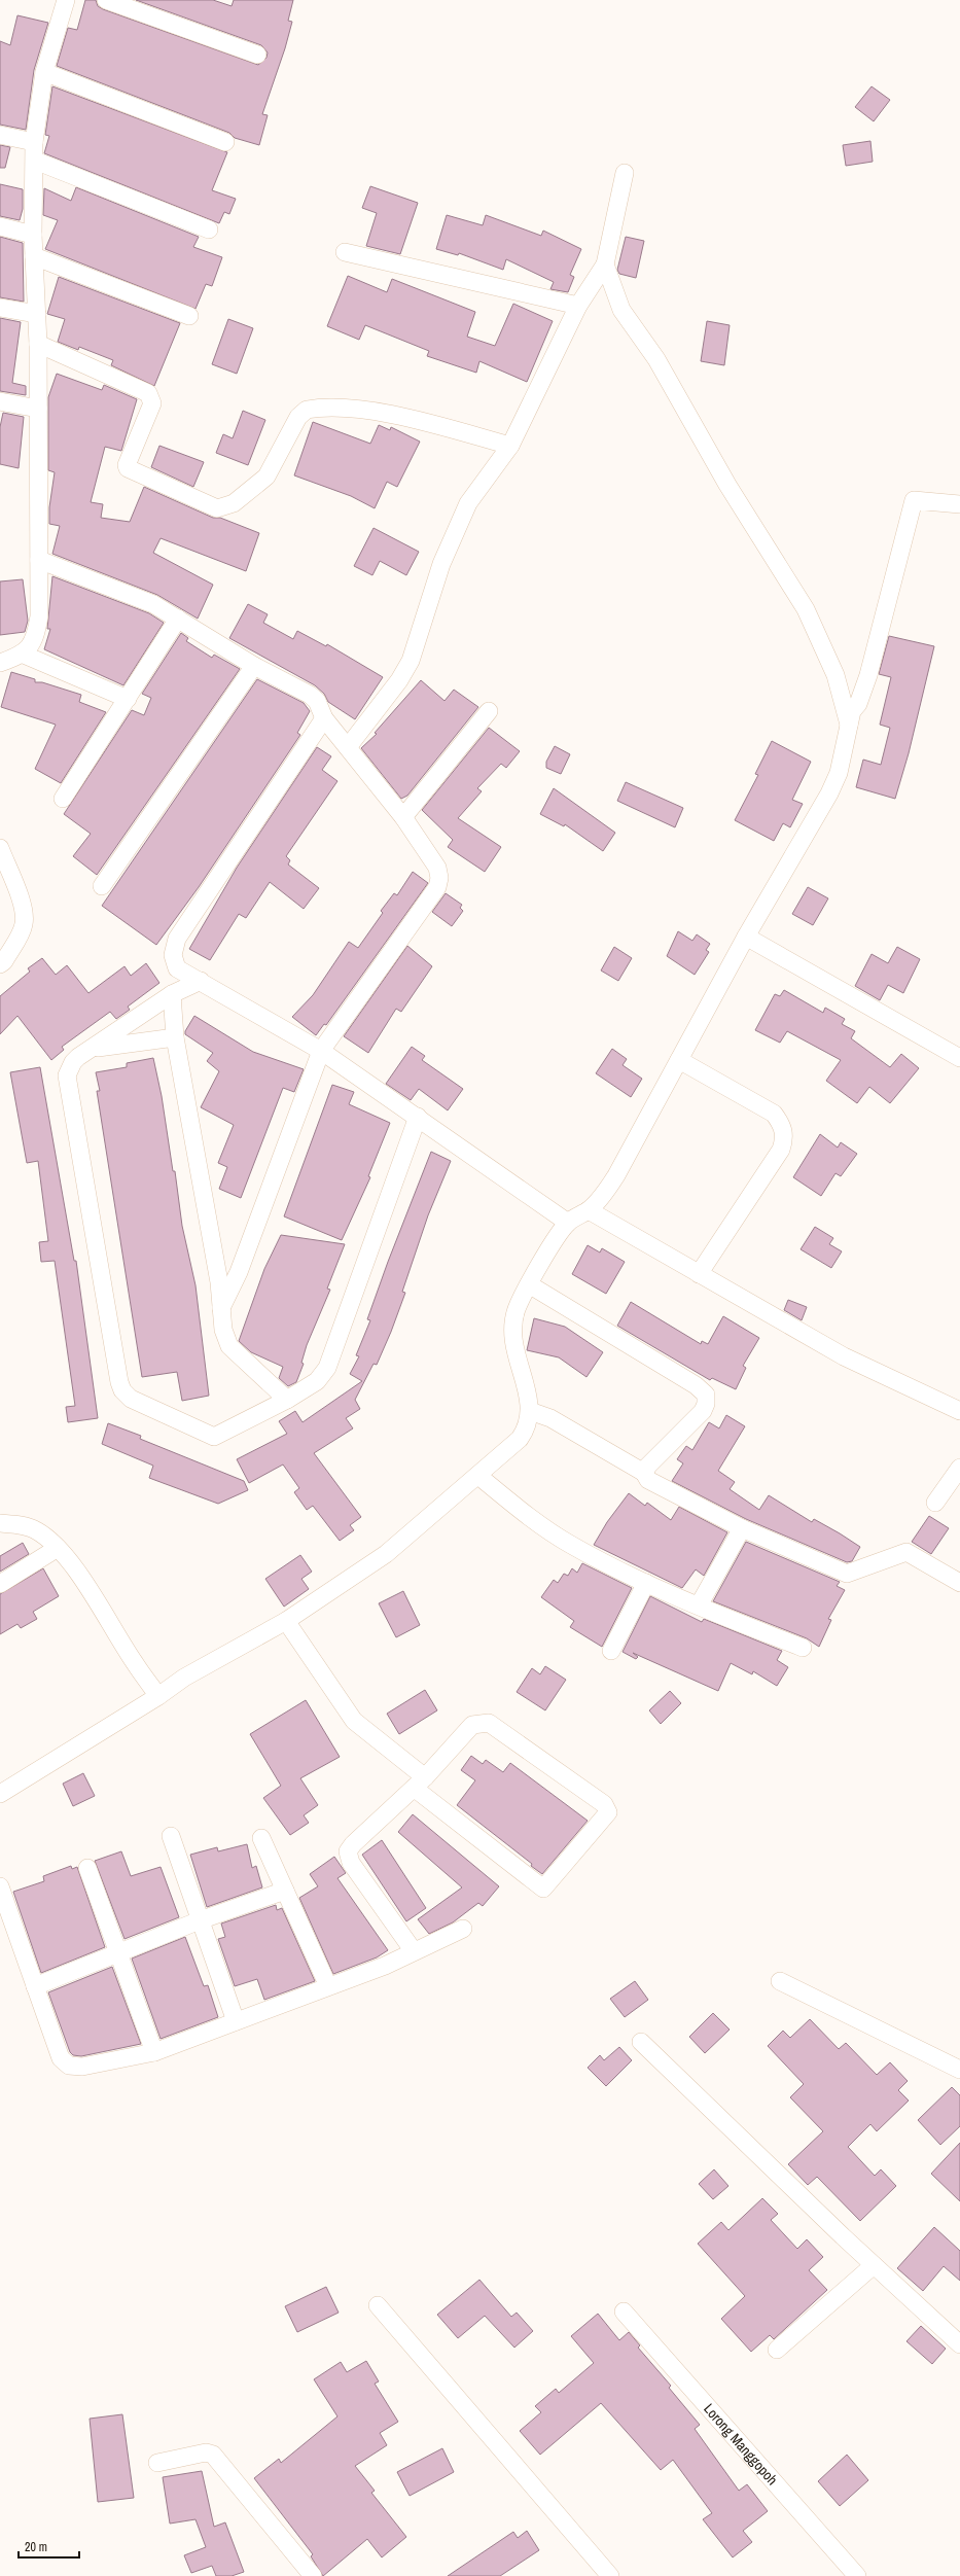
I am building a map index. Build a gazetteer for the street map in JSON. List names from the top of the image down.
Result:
{
  "streets": {
    "street": ["Lorong Manggopoh"]
  },
  "scale_bar": "20 m"
}
